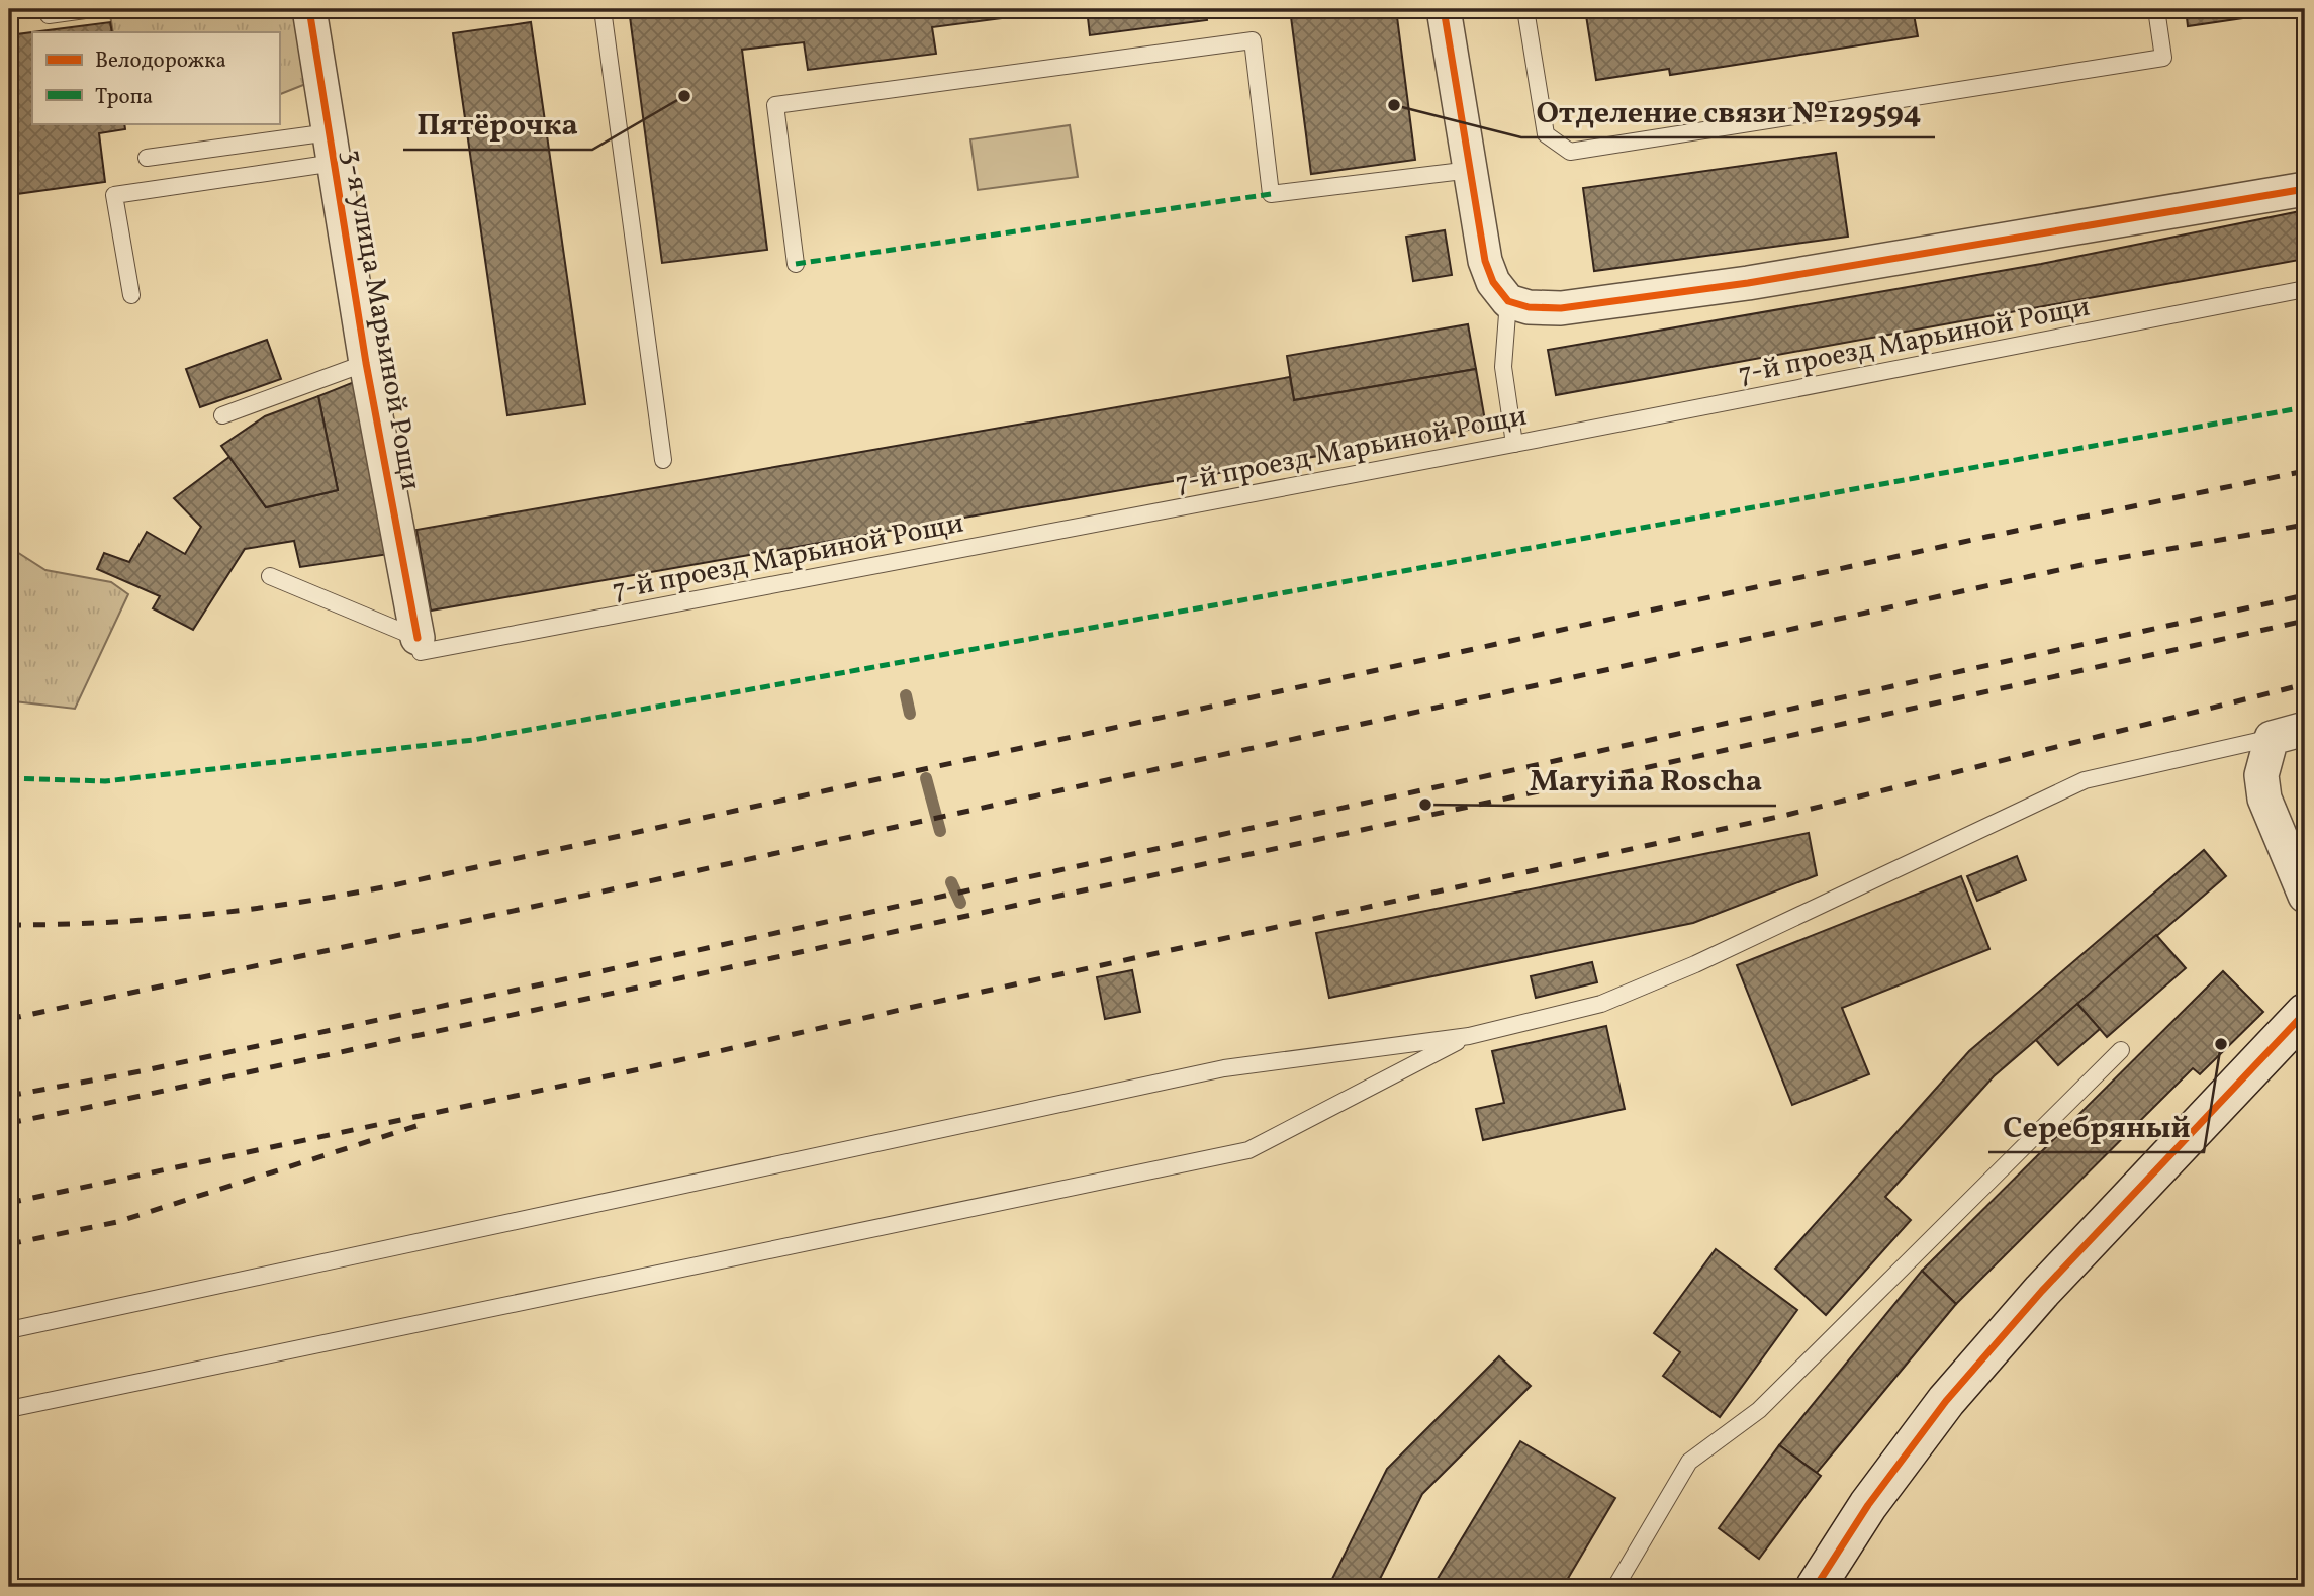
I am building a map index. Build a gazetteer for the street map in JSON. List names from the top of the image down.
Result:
{
  "streets": {
    "street": ["3-я улица Марьиной Рощи"],
    "lane": ["7-й проезд Марьиной Рощи"]
  },
  "crossings": [
    ["3-я улица Марьиной Рощи", "7-й проезд Марьиной Рощи"]
  ],
  "places": [
    "Пятёрочка",
    "Отделение связи №129594",
    "Maryina Roscha",
    "Серебряный"
  ],
  "legend": ["Велодорожка", "Тропа"]
}
